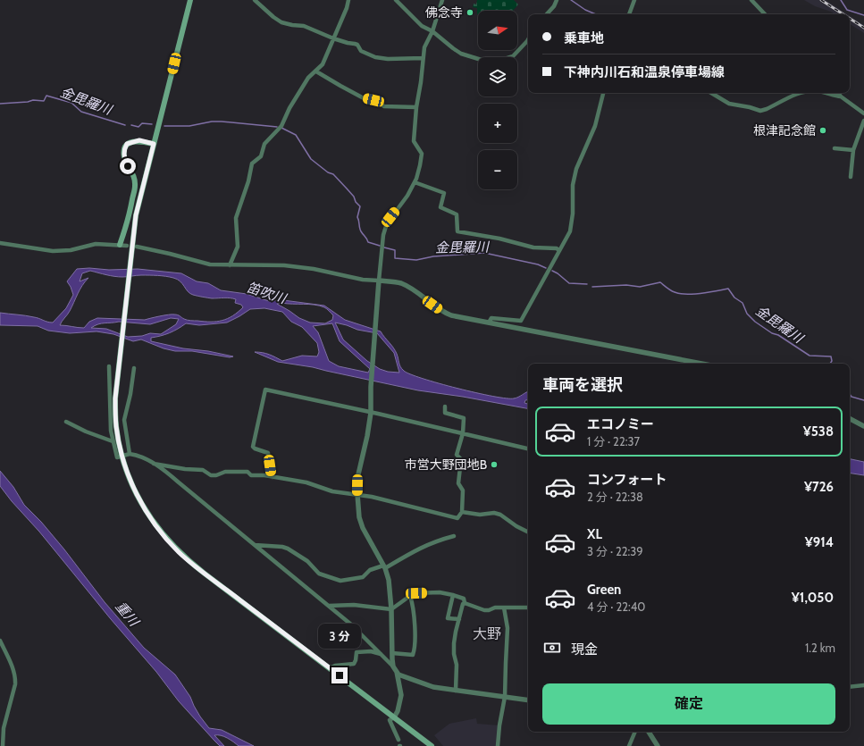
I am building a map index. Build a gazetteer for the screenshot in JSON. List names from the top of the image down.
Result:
{
  "districts": ["大野"],
  "water": ["金毘羅川", "笛吹川", "重川"],
  "places": ["佛念寺", "根津記念館", "市営大野団地B"],
  "north": "right",
  "page": {
    "map_buttons": ["+", "−"],
    "banner": ["乗車地", "下神内川石和温泉停車場線"],
    "heading": "車両を選択",
    "list": [
      {
        "name": "エコノミー",
        "note": "1 分 · 22:37",
        "value": "¥538"
      },
      {
        "name": "コンフォート",
        "note": "2 分 · 22:38",
        "value": "¥726"
      },
      {
        "name": "XL",
        "note": "3 分 · 22:39",
        "value": "¥914"
      },
      {
        "name": "Green",
        "note": "4 分 · 22:40",
        "value": "¥1,050"
      }
    ],
    "bubble": "3 分",
    "pay": ["現金", "1.2 km"],
    "buttons": "確定"
  }
}
